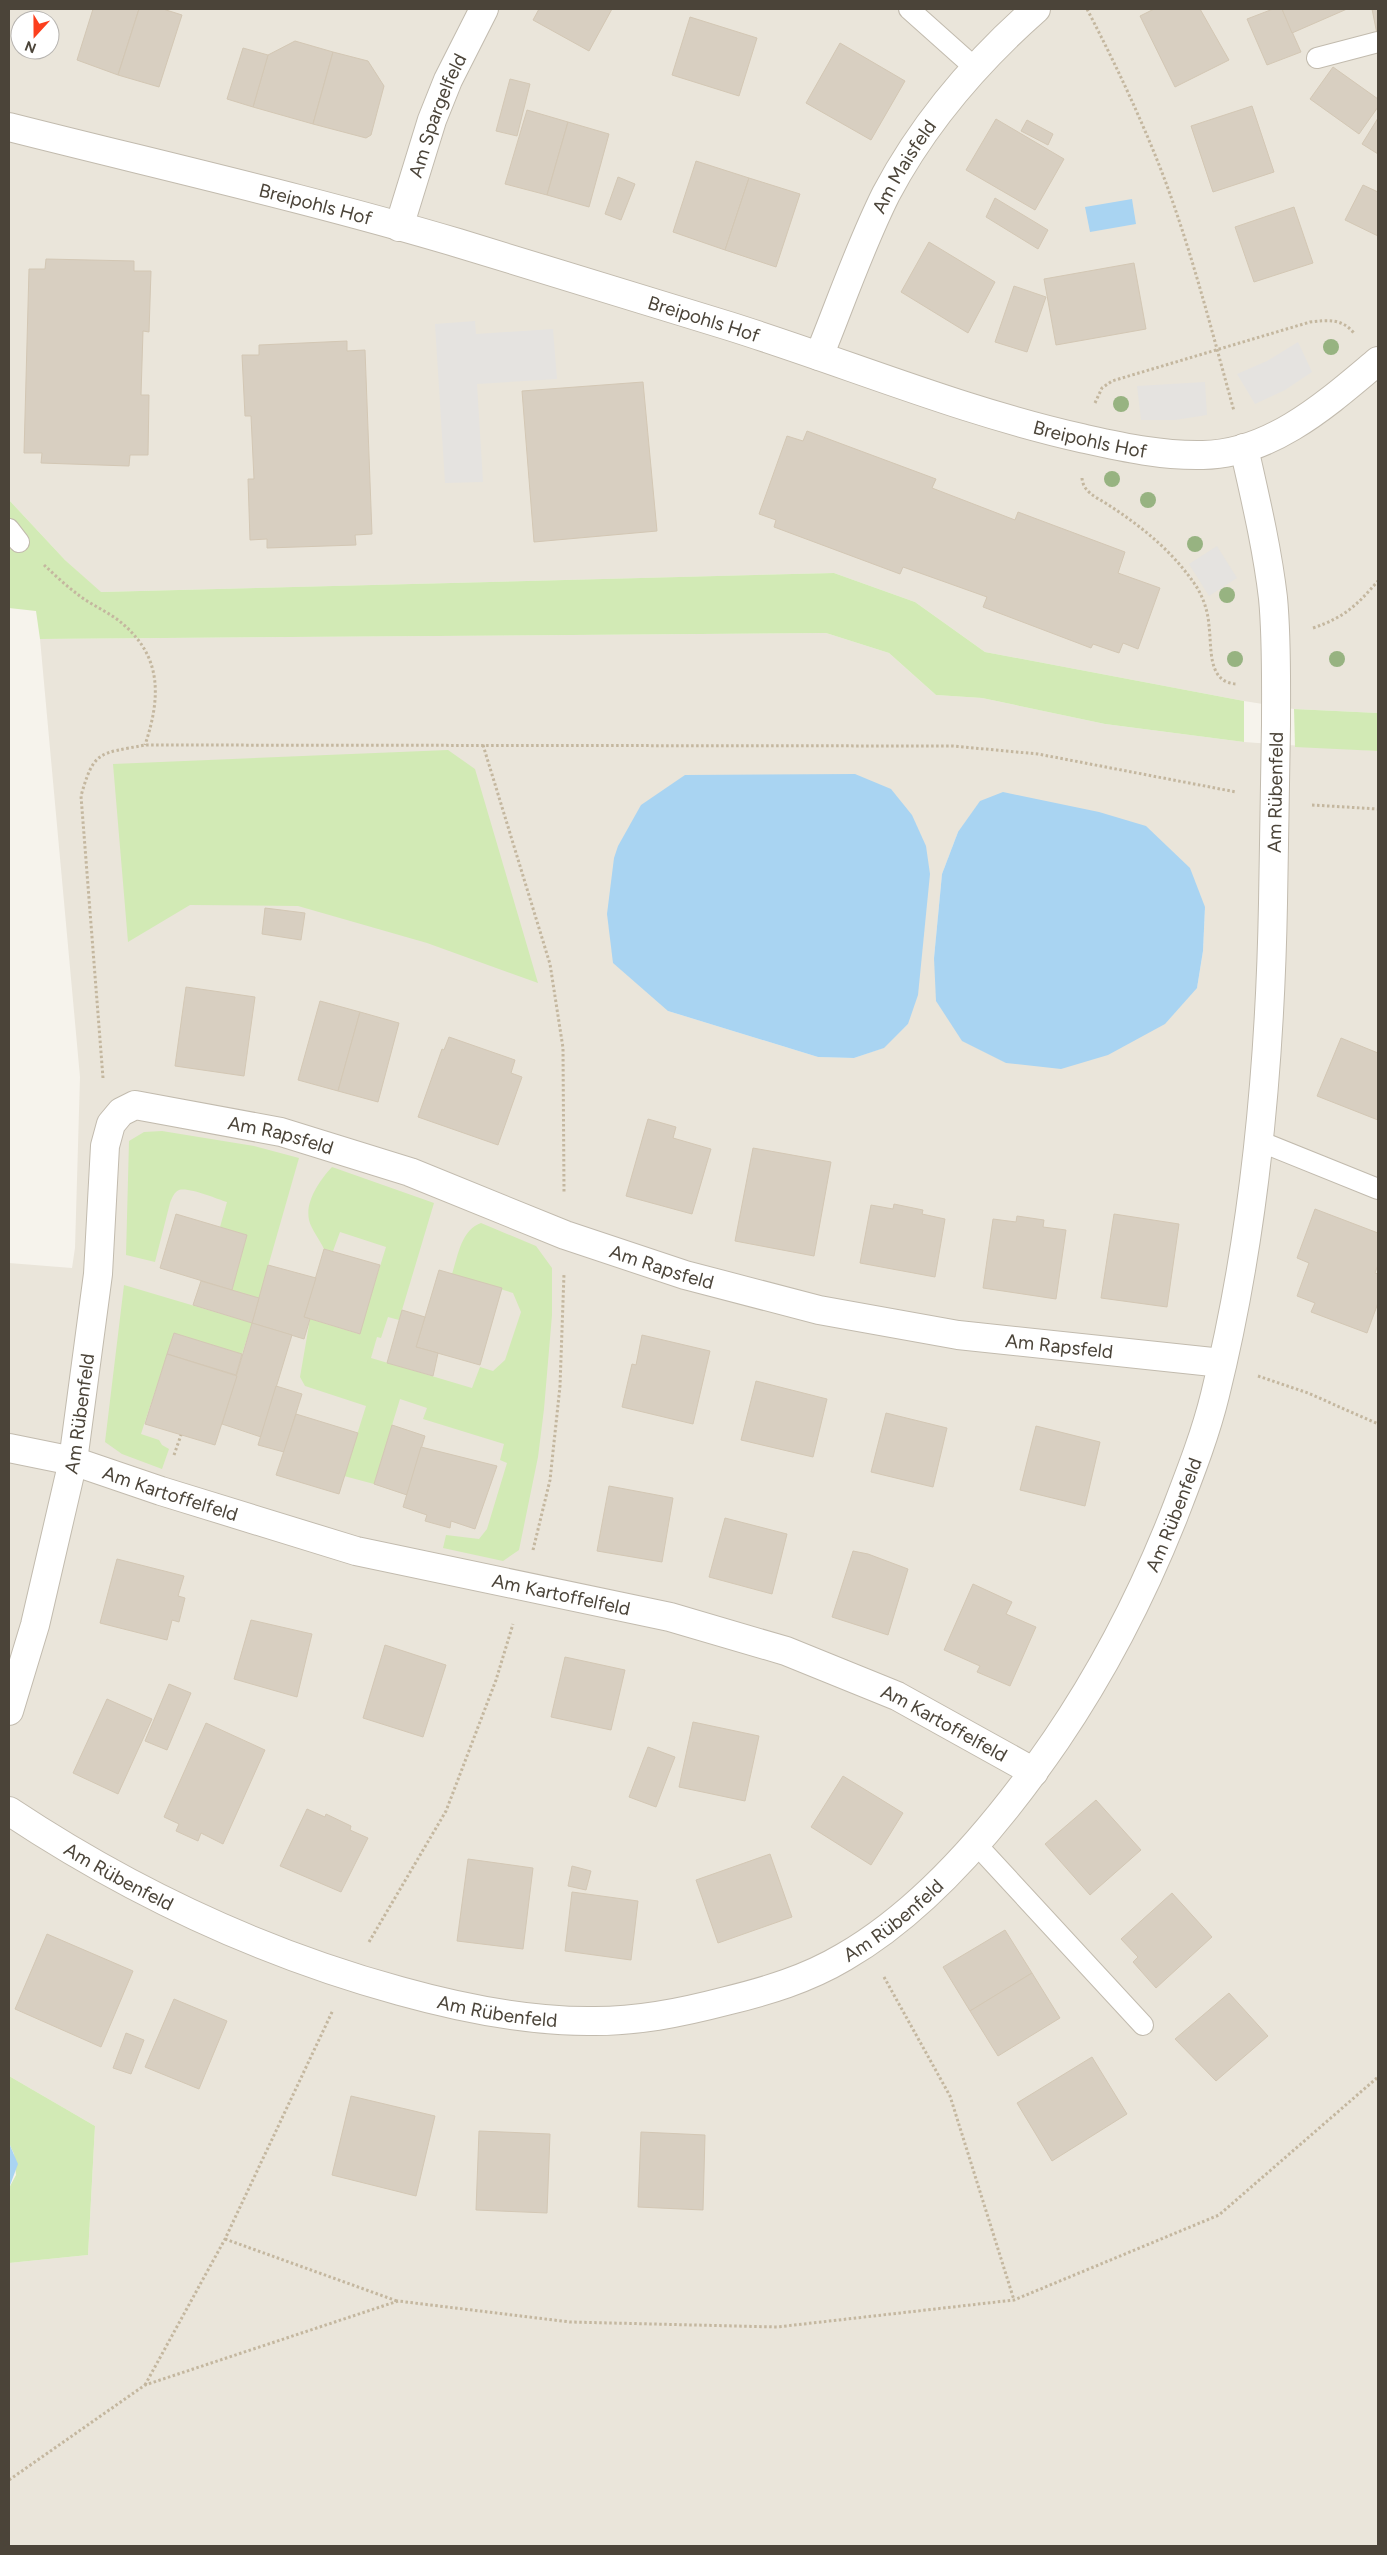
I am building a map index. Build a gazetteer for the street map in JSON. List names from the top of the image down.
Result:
{
  "streets": {
    "street": [
      "Am Spargelfeld",
      "Am Maisfeld",
      "Breipohls Hof",
      "Am Rübenfeld",
      "Am Rapsfeld",
      "Am Kartoffelfeld"
    ]
  },
  "crossings": [
    ["Am Spargelfeld", "Breipohls Hof"],
    ["Am Maisfeld", "Breipohls Hof"],
    ["Breipohls Hof", "Am Rübenfeld"],
    ["Am Rübenfeld", "Am Rapsfeld"],
    ["Am Rübenfeld", "Am Kartoffelfeld"]
  ],
  "north": "bottom"
}
